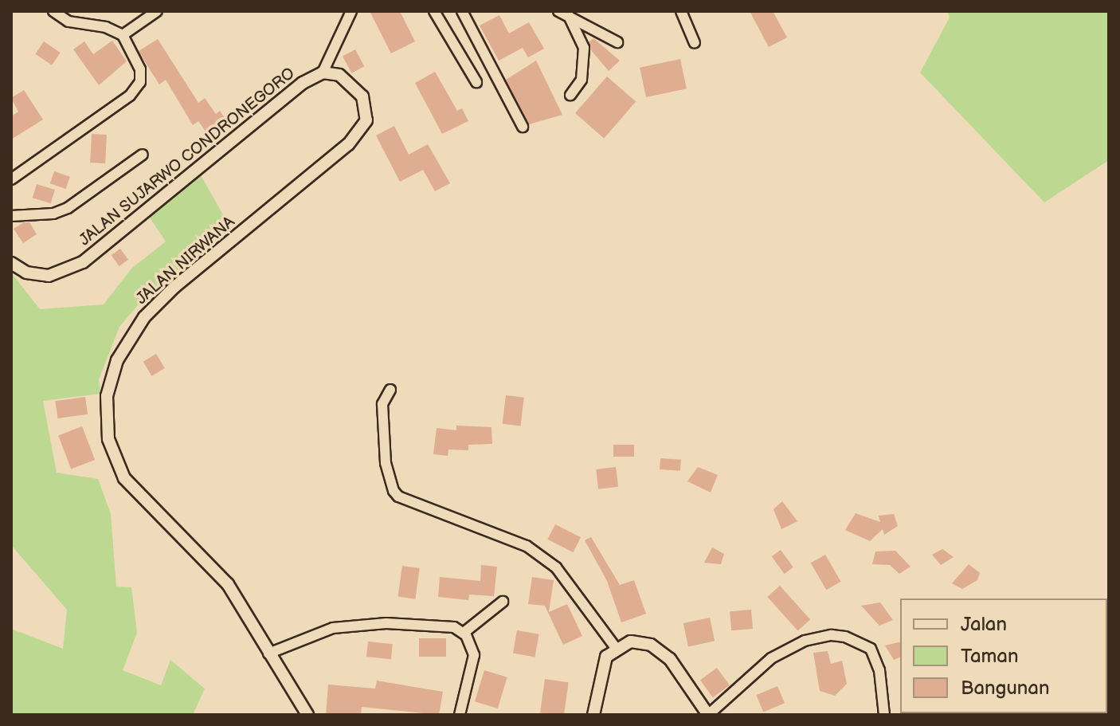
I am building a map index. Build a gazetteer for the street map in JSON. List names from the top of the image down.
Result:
{
  "streets": {
    "street": ["JALAN SUJARWO CONDRONEGORO", "JALAN NIRWANA"]
  },
  "crossings": [
    ["JALAN SUJARWO CONDRONEGORO", "JALAN NIRWANA"]
  ],
  "legend": ["Jalan", "Taman", "Bangunan"]
}
